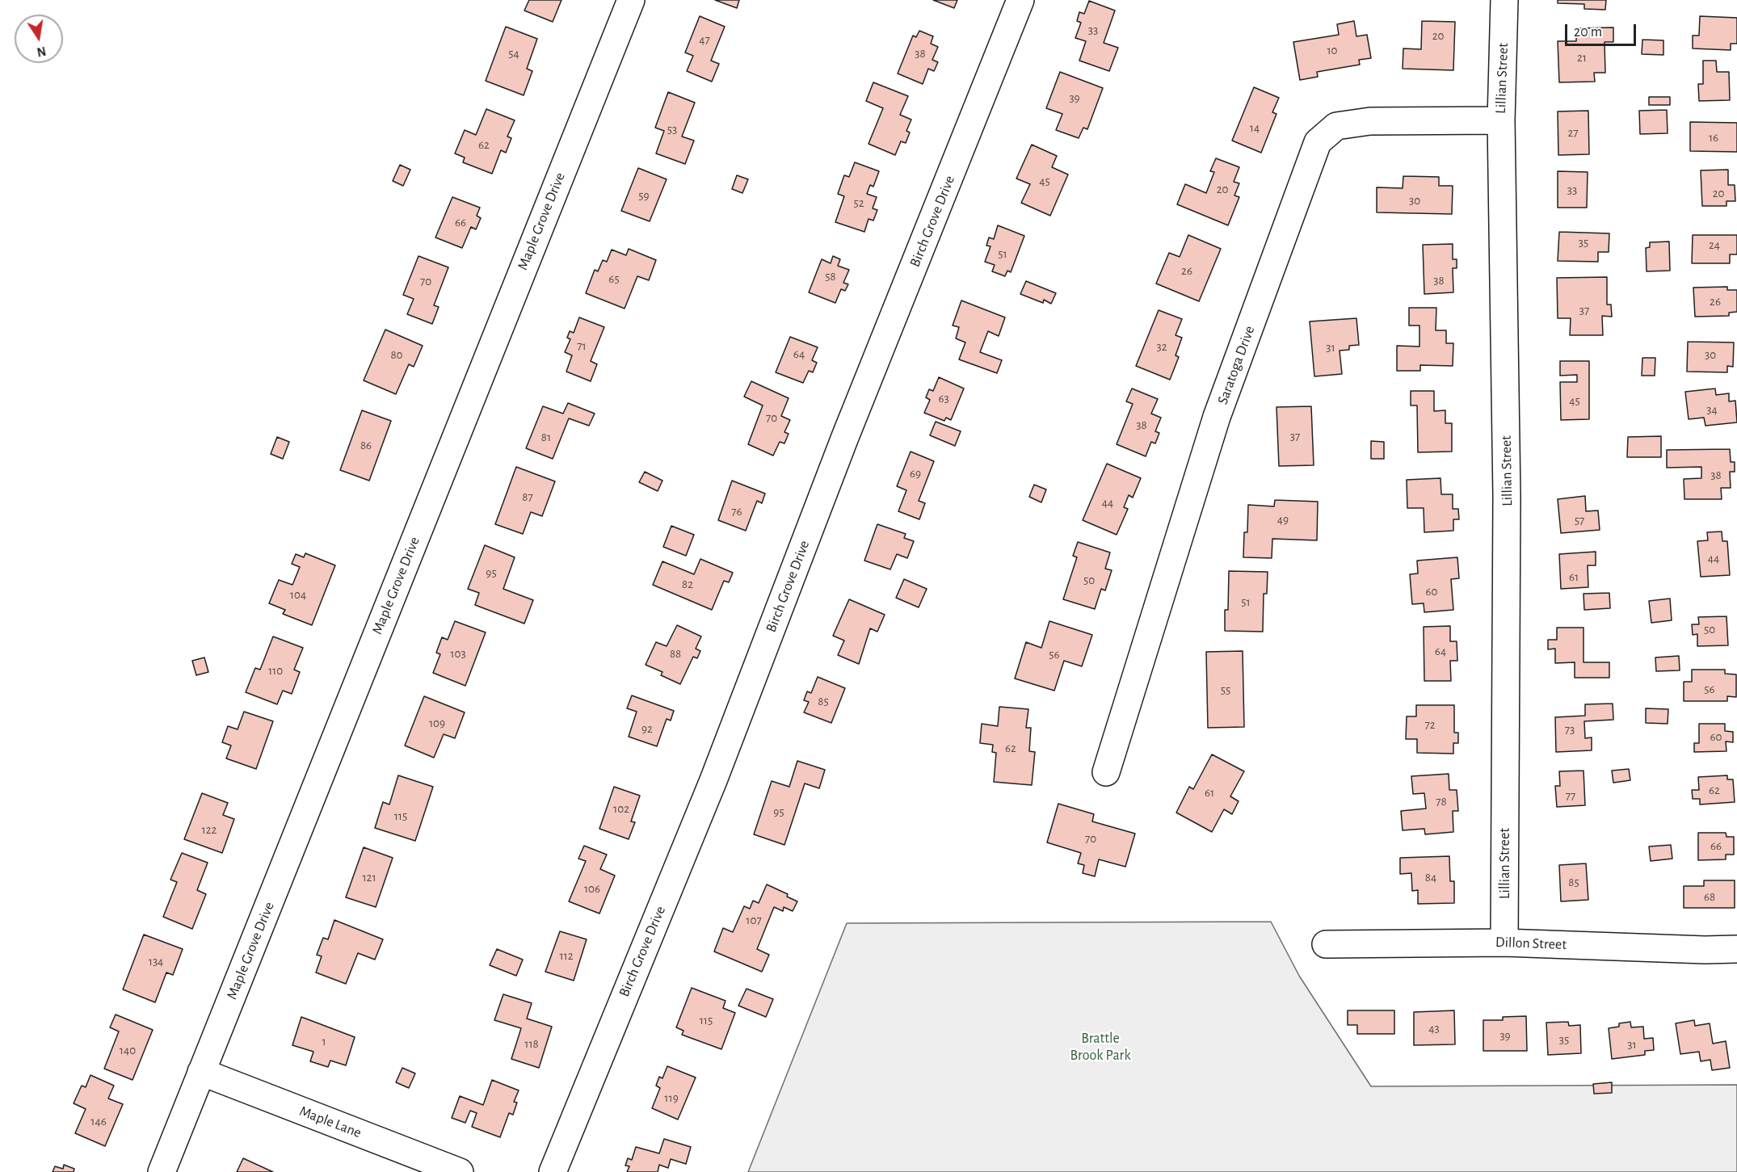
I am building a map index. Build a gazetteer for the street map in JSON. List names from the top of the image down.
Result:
{
  "streets": {
    "street": [
      "Lillian Street",
      "Maple Grove Drive",
      "Birch Grove Drive",
      "Saratoga Drive",
      "Dillon Street",
      "Maple Lane"
    ]
  },
  "crossings": [
    ["Lillian Street", "Saratoga Drive"],
    ["Lillian Street", "Dillon Street"],
    ["Maple Grove Drive", "Maple Lane"]
  ],
  "parks": ["Brattle Brook Park"],
  "house_numbers": [
    "33",
    "20",
    "47",
    "10",
    "54",
    "38",
    "21",
    "39",
    "14",
    "53",
    "27",
    "16",
    "62",
    "45",
    "20",
    "33",
    "20",
    "59",
    "30",
    "52",
    "66",
    "35",
    "24",
    "51",
    "26",
    "58",
    "65",
    "38",
    "70",
    "26",
    "37",
    "71",
    "32",
    "31",
    "64",
    "80",
    "30",
    "63",
    "45",
    "34",
    "70",
    "38",
    "37",
    "81",
    "86",
    "69",
    "38",
    "87",
    "44",
    "76",
    "49",
    "57",
    "44",
    "95",
    "61",
    "50",
    "82",
    "60",
    "104",
    "51",
    "50",
    "64",
    "103",
    "88",
    "56",
    "110",
    "56",
    "55",
    "85",
    "109",
    "72",
    "92",
    "73",
    "60",
    "62",
    "62",
    "61",
    "77",
    "78",
    "102",
    "95",
    "115",
    "122",
    "70",
    "66",
    "121",
    "84",
    "85",
    "106",
    "68",
    "107",
    "112",
    "134",
    "115",
    "43",
    "39",
    "35",
    "1",
    "118",
    "31",
    "140",
    "119",
    "146"
  ],
  "scale_bar": "20 m",
  "north": "bottom"
}
